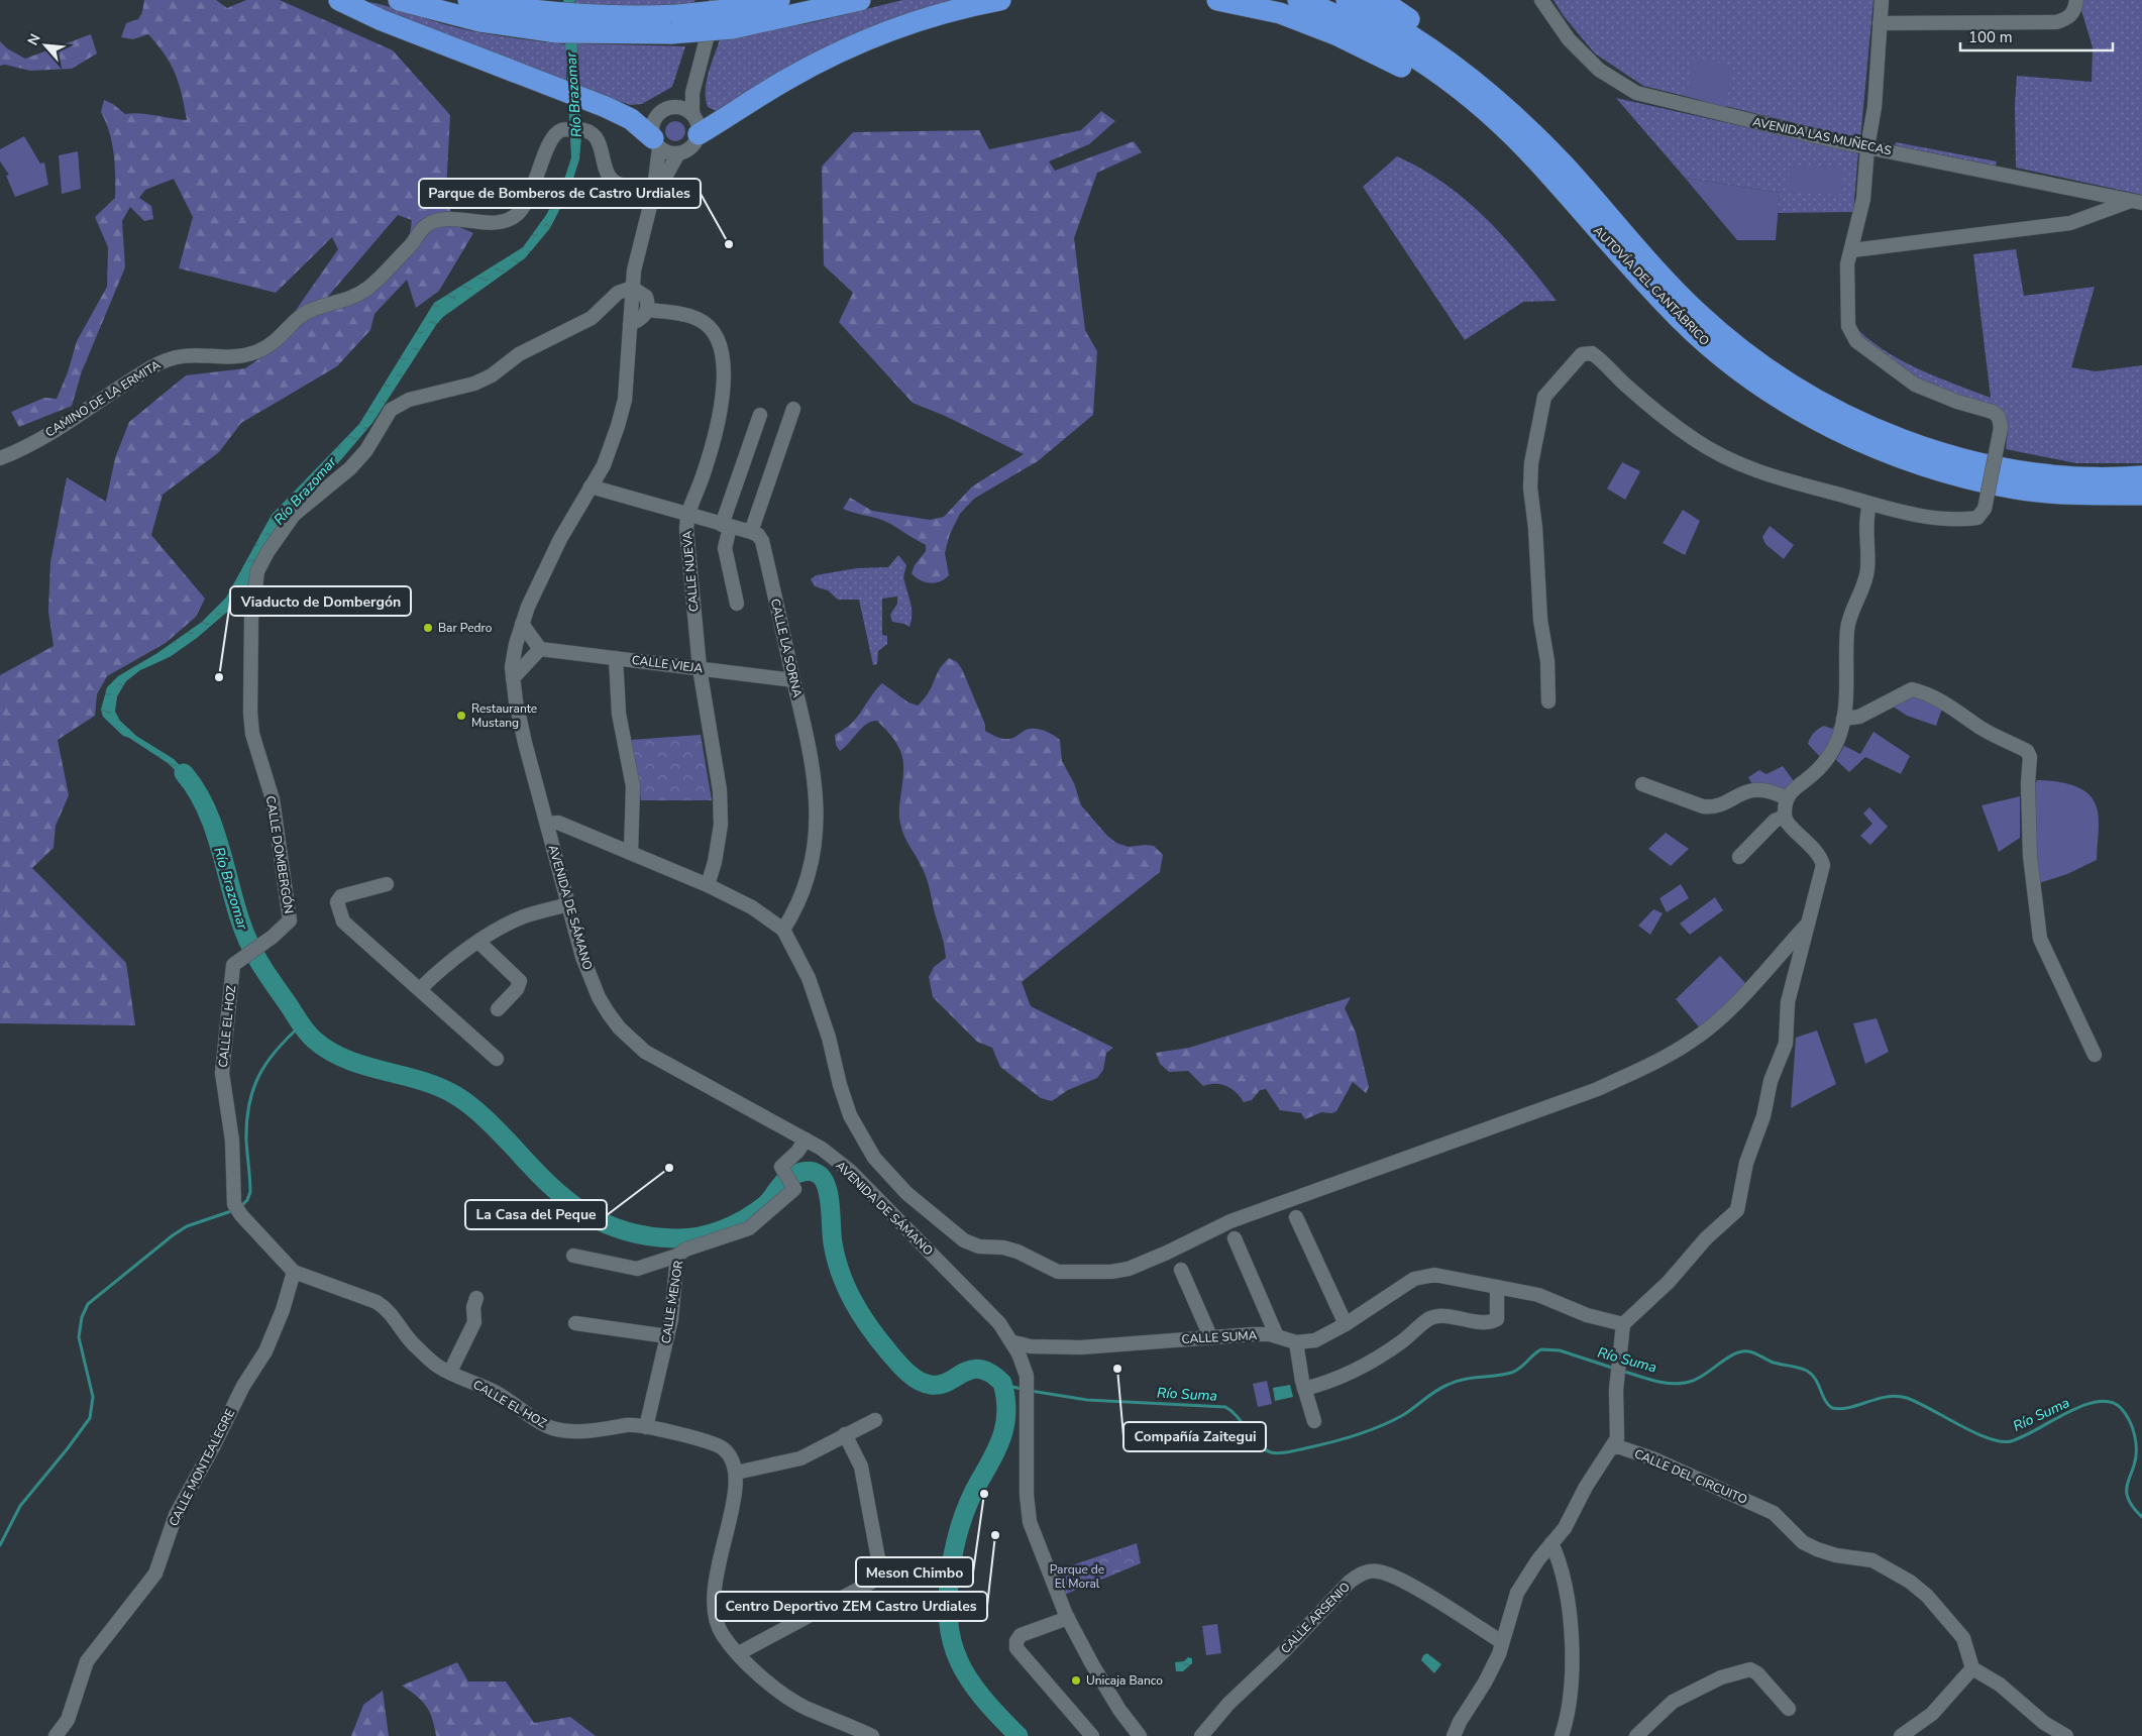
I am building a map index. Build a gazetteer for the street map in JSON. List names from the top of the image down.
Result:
{
  "streets": {
    "highway": ["AUTOVÍA DEL CANTÁBRICO"],
    "street": [
      "AVENIDA LAS MUÑECAS",
      "CAMINO DE LA ERMITA",
      "CALLE NUEVA",
      "CALLE LA SORNA",
      "CALLE VIEJA",
      "CALLE DOMBERGÓN",
      "AVENIDA DE SÁMANO",
      "CALLE EL HOZ",
      "CALLE MENOR",
      "CALLE SUMA",
      "CALLE MONTEALEGRE",
      "CALLE DEL CIRCUITO",
      "CALLE ARSENIO"
    ]
  },
  "crossings": [
    ["CAMINO DE LA ERMITA", "AVENIDA DE SÁMANO"],
    ["CALLE NUEVA", "CALLE VIEJA"],
    ["CALLE LA SORNA", "CALLE VIEJA"],
    ["CALLE DOMBERGÓN", "AVENIDA DE SÁMANO"],
    ["CALLE DOMBERGÓN", "CALLE EL HOZ"],
    ["AVENIDA DE SÁMANO", "CALLE MENOR"],
    ["AVENIDA DE SÁMANO", "CALLE SUMA"],
    ["CALLE EL HOZ", "CALLE MENOR"],
    ["CALLE EL HOZ", "CALLE MONTEALEGRE"]
  ],
  "water": ["Río Brazomar", "Río Suma"],
  "parks": ["Parque de El Moral"],
  "places": [
    "Parque de Bomberos de Castro Urdiales",
    "Bar Pedro",
    "Viaducto de Dombergón",
    "Restaurante Mustang",
    "La Casa del Peque",
    "Compañía Zaitegui",
    "Meson Chimbo",
    "Centro Deportivo ZEM Castro Urdiales",
    "Unicaja Banco"
  ],
  "scale_bar": "100 m",
  "north": "top left"
}
